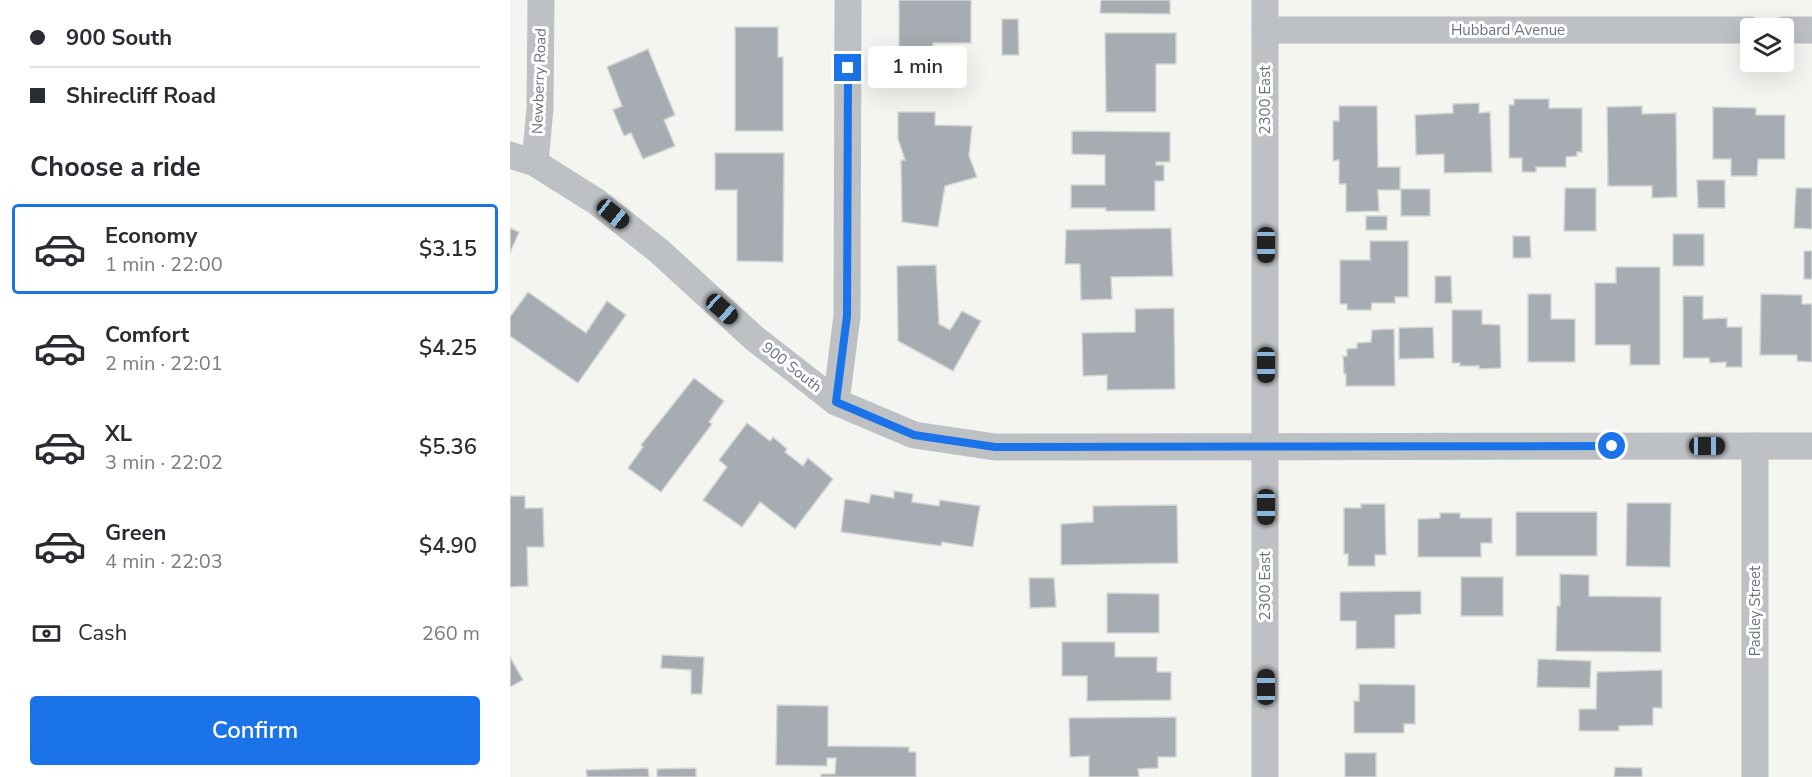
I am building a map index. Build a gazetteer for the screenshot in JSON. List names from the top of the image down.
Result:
{
  "streets": {
    "street": [
      "Hubbard Avenue",
      "Newberry Road",
      "2300 East",
      "900 South",
      "Padley Street"
    ]
  },
  "crossings": [
    ["Hubbard Avenue", "2300 East"],
    ["Newberry Road", "900 South"],
    ["2300 East", "900 South"],
    ["900 South", "Padley Street"]
  ],
  "page": {
    "banner": ["900 South", "Shirecliff Road"],
    "bubble": "1 min",
    "heading": "Choose a ride",
    "list": [
      {
        "name": "Economy",
        "note": "1 min · 22:00",
        "value": "$3.15"
      },
      {
        "name": "Comfort",
        "note": "2 min · 22:01",
        "value": "$4.25"
      },
      {
        "name": "XL",
        "note": "3 min · 22:02",
        "value": "$5.36"
      },
      {
        "name": "Green",
        "note": "4 min · 22:03",
        "value": "$4.90"
      }
    ],
    "pay": ["Cash", "260 m"],
    "buttons": "Confirm"
  }
}
